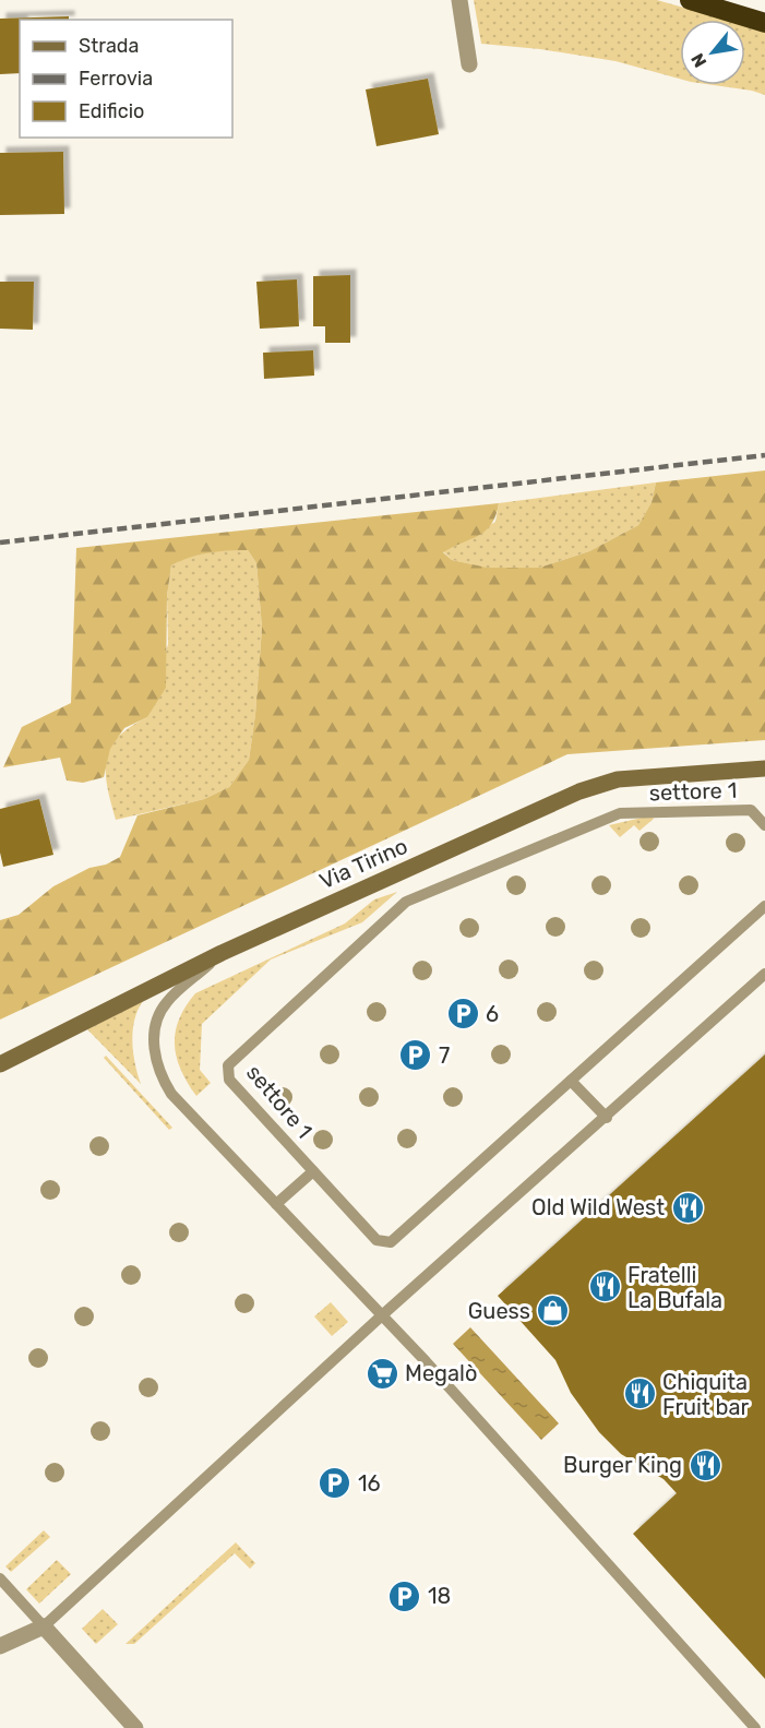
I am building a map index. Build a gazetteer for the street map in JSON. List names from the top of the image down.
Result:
{
  "streets": {
    "street": ["Via Tirino"],
    "lane": ["settore 1"]
  },
  "places": {
    "parking": [
      "6",
      "7",
      "16",
      "18"
    ],
    "restaurant": [
      "Old Wild West",
      "Fratelli La Bufala",
      "Chiquita Fruit bar",
      "Burger King"
    ],
    "shop": ["Guess"],
    "supermarket": ["Megalò"]
  },
  "legend": ["Strada", "Ferrovia", "Edificio"],
  "north": "bottom left"
}
